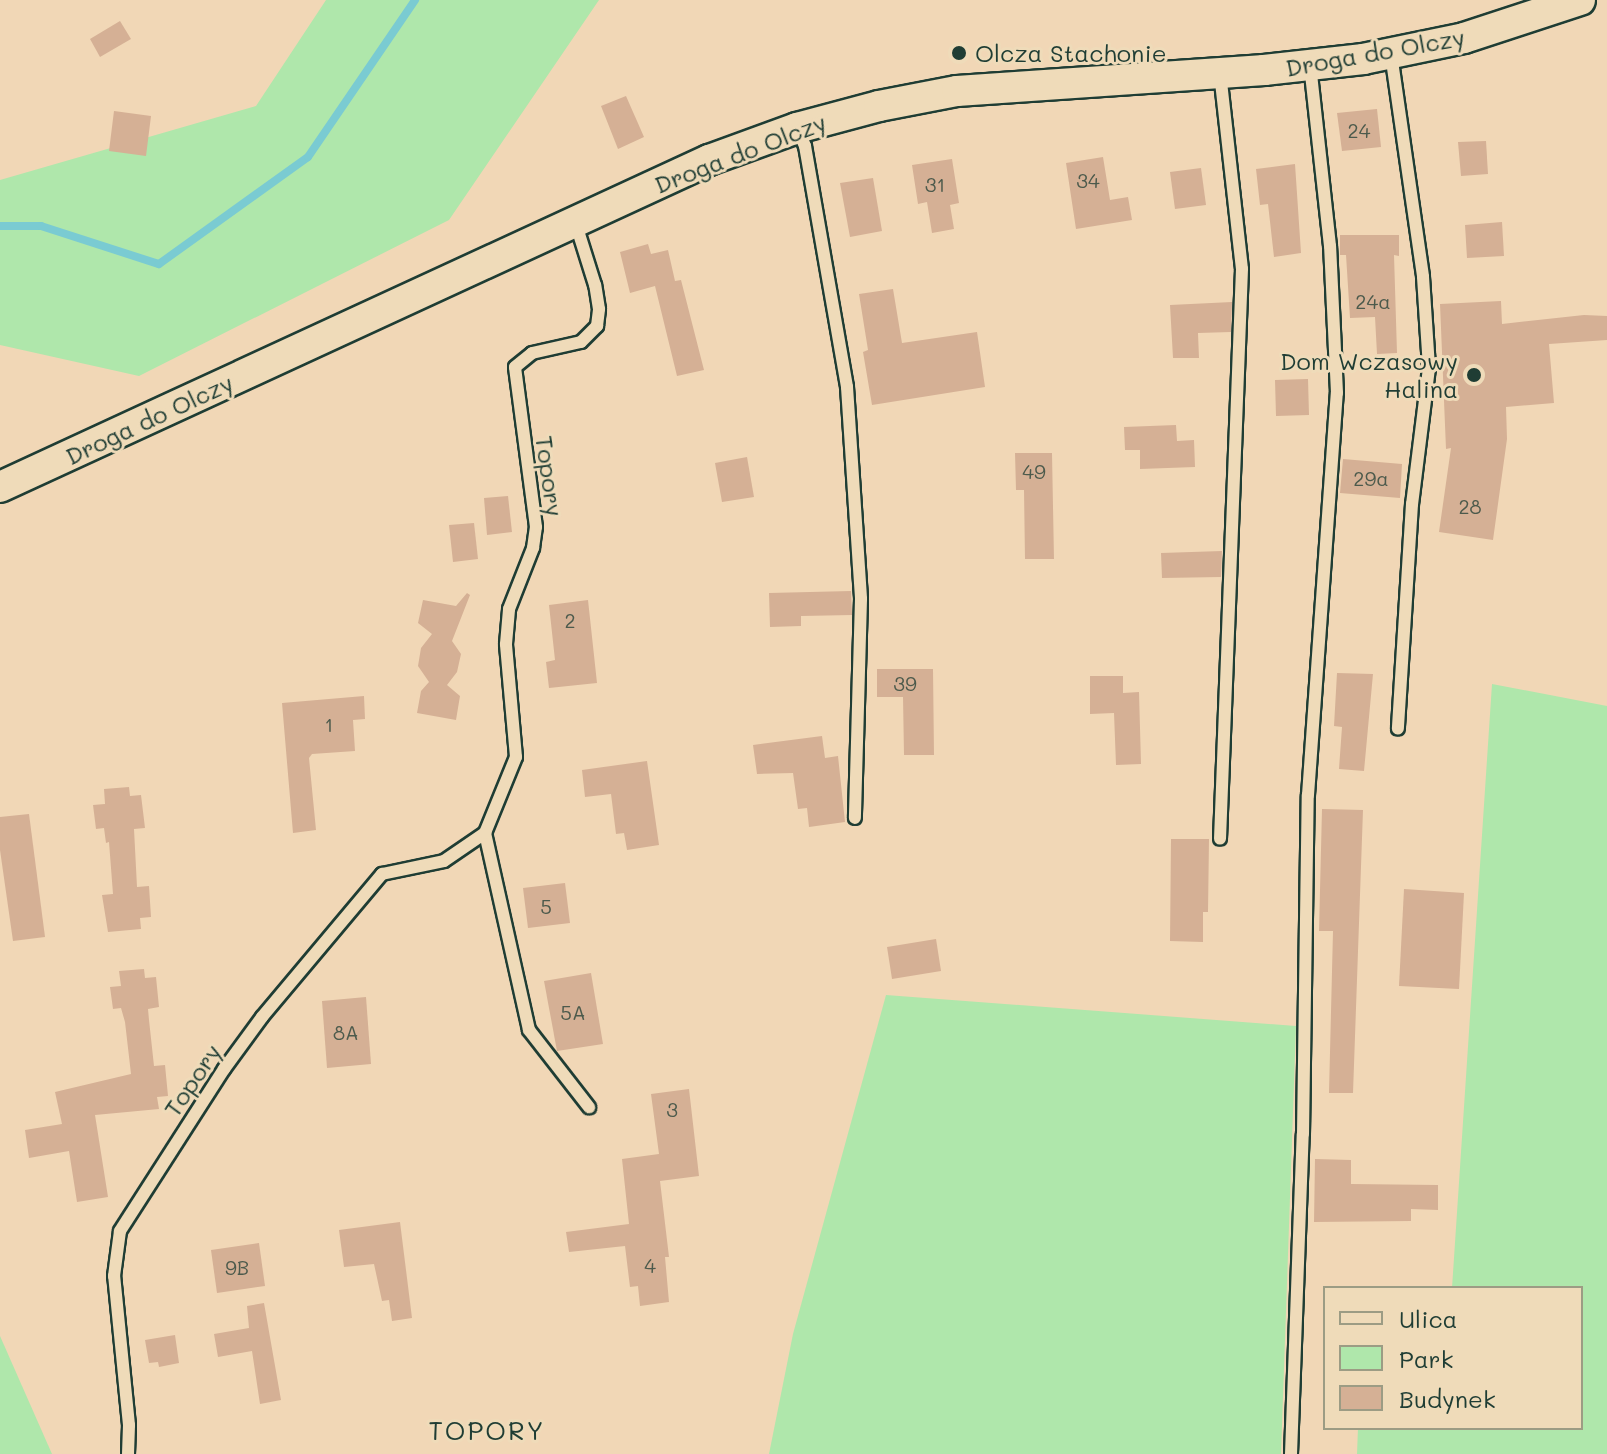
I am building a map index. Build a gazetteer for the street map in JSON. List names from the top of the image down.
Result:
{
  "streets": {
    "street": ["Droga do Olczy"],
    "lane": ["Topory"]
  },
  "crossings": [
    ["Droga do Olczy", "Topory"]
  ],
  "districts": ["TOPORY"],
  "places": ["Olcza Stachonie", "Dom Wczasowy Halina"],
  "house_numbers": [
    "24",
    "34",
    "31",
    "24a",
    "49",
    "29a",
    "28",
    "2",
    "39",
    "1",
    "5",
    "5A",
    "8A",
    "3",
    "4",
    "9B"
  ],
  "legend": ["Ulica", "Park", "Budynek"]
}
